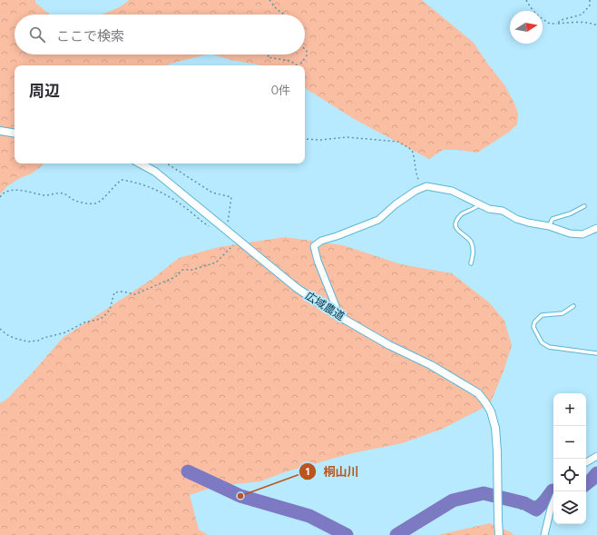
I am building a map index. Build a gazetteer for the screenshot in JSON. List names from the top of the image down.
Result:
{
  "streets": {
    "street": ["広域農道"]
  },
  "places": ["桐山川"],
  "north": "right",
  "page": {
    "search": "ここで検索",
    "heading": ["周辺", "0件"],
    "map_buttons": ["+", "−"]
  }
}
